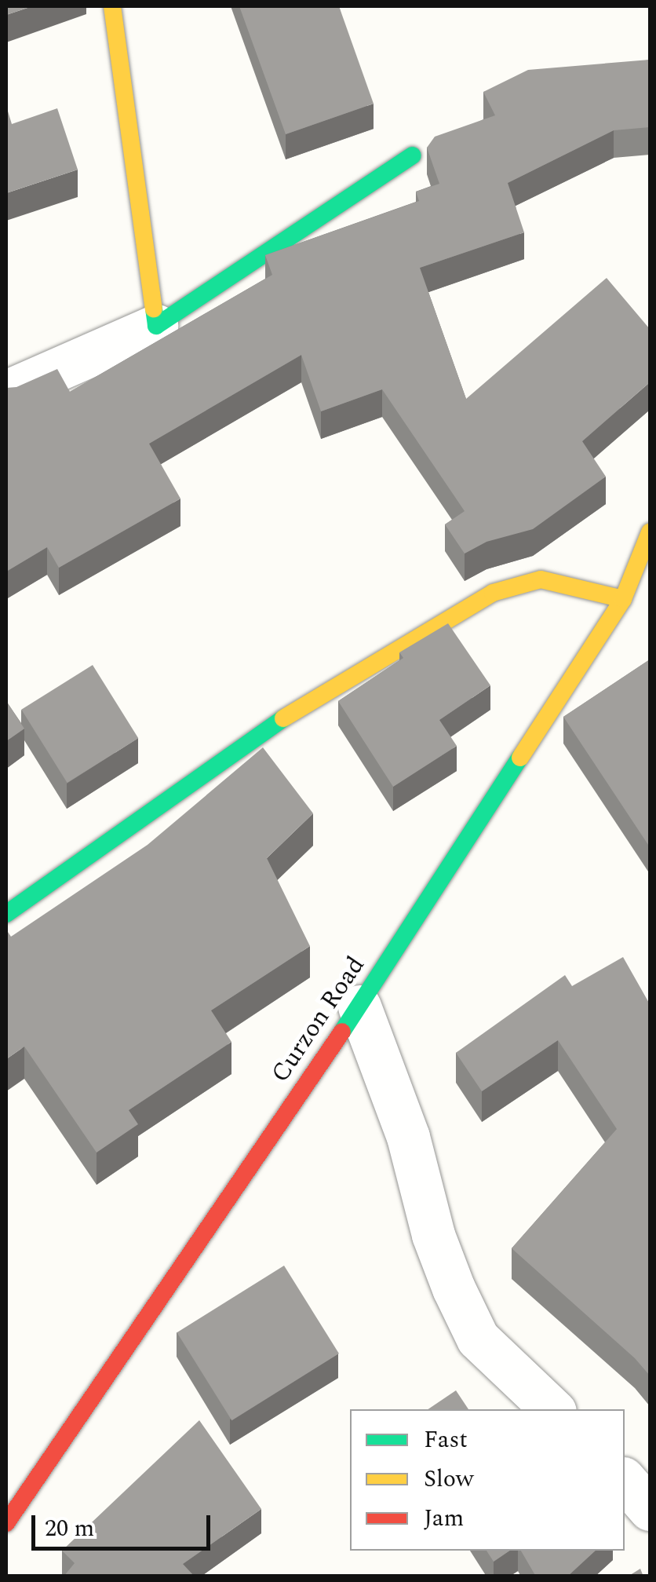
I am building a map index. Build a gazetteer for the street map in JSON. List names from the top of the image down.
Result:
{
  "streets": {
    "street": ["Curzon Road"]
  },
  "legend": ["Fast", "Slow", "Jam"],
  "scale_bar": "20 m"
}
